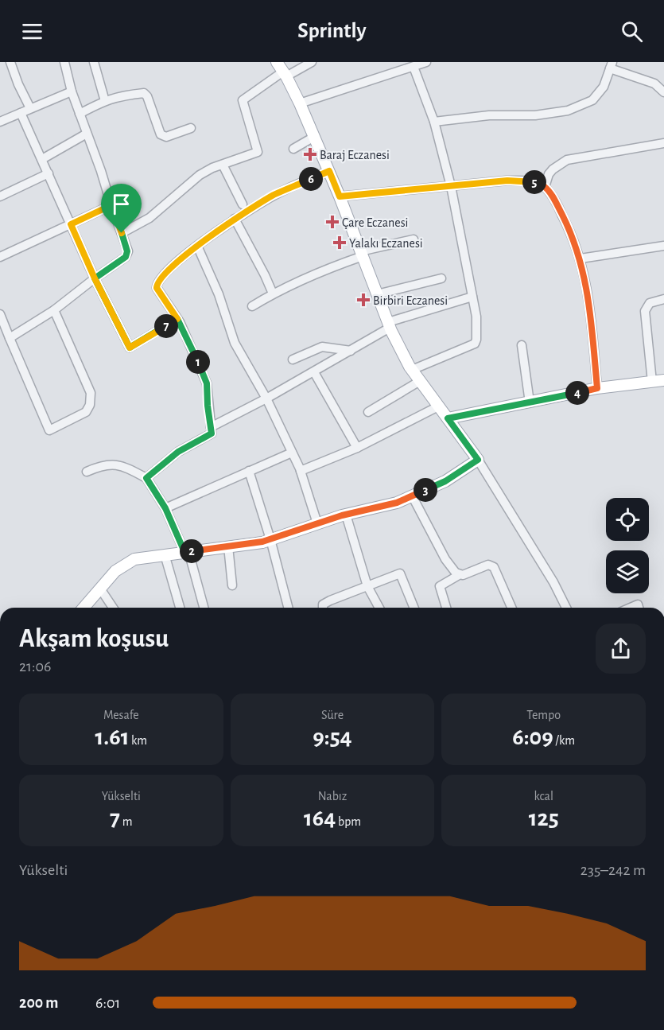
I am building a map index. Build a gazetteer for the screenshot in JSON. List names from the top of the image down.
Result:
{
  "places": {
    "health": [
      "Baraj Eczanesi",
      "Çare Eczanesi",
      "Yalakı Eczanesi",
      "Birbiri Eczanesi"
    ]
  },
  "page": {
    "header": "Sprintly",
    "pins": [
      "6",
      "5",
      "7",
      "1",
      "4",
      "3",
      "2"
    ],
    "heading": ["Akşam koşusu", "21:06"],
    "stats": [
      ["Mesafe", "1.61 km"],
      ["Süre", "9:54"],
      ["Tempo", "6:09 /km"],
      ["Yükselti", "7 m"],
      ["Nabız", "164 bpm"],
      ["kcal", "125"]
    ],
    "chart": ["Yükselti", "235–242 m"],
    "list": [
      {
        "name": "200 m",
        "note": "6:01"
      }
    ]
  }
}
